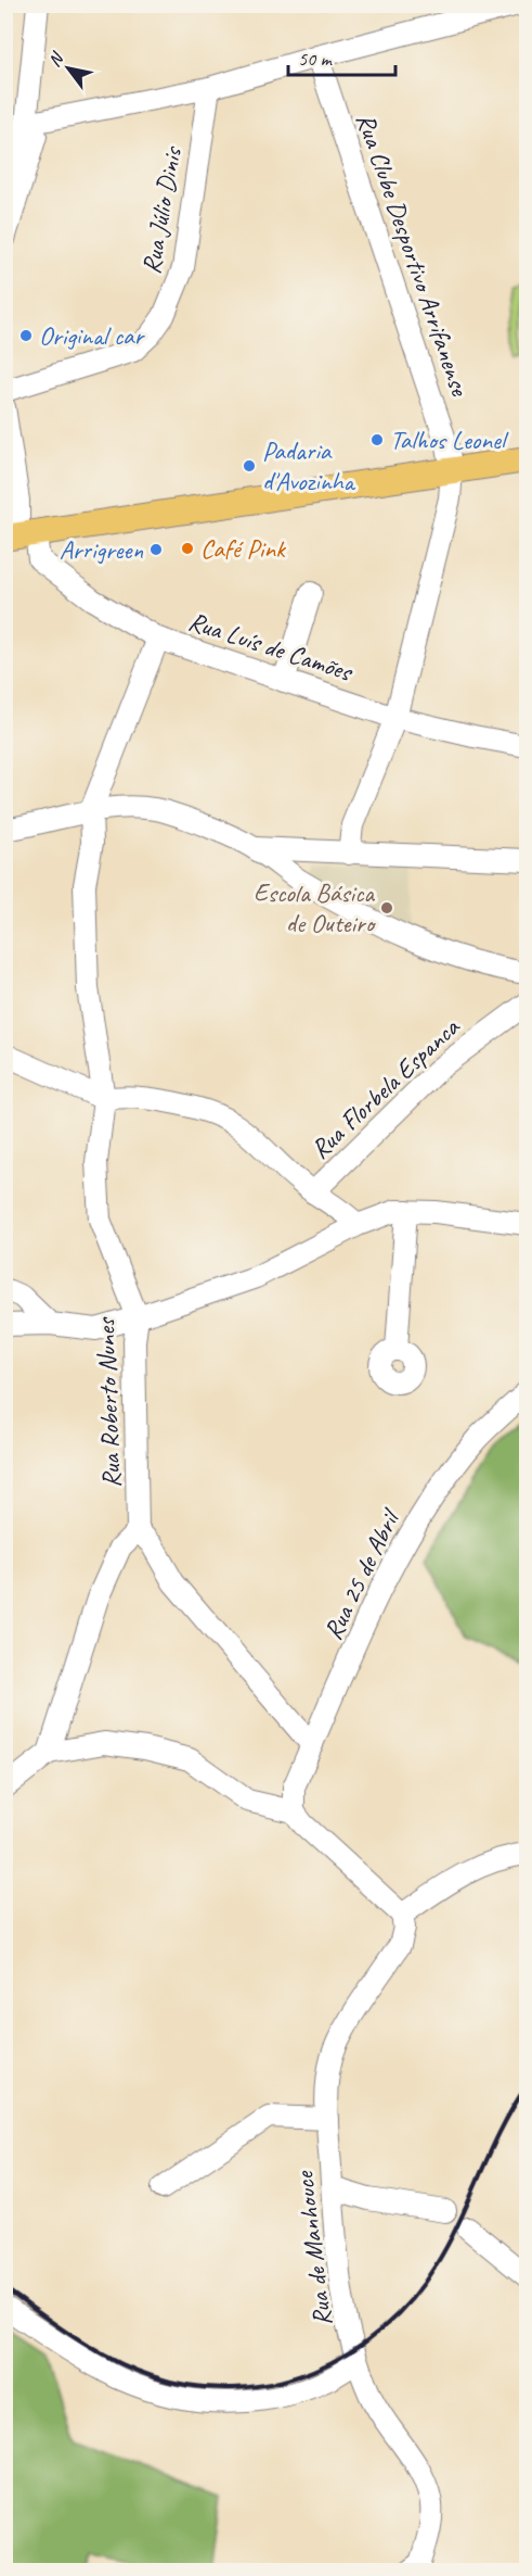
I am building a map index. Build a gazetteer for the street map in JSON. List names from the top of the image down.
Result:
{
  "streets": {
    "street": [
      "Rua Júlio Dinis",
      "Rua Clube Desportivo Arrifanense",
      "Rua Luís de Camões",
      "Rua Florbela Espanca",
      "Rua Roberto Nunes",
      "Rua 25 de Abril",
      "Rua de Manhouce"
    ]
  },
  "crossings": [
    ["Rua Clube Desportivo Arrifanense", "Rua Luís de Camões"]
  ],
  "places": [
    "Original car",
    "Talhos Leonel",
    "Padaria d'Avozinha",
    "Café Pink",
    "Arrigreen",
    "Escola Básica de Outeiro"
  ],
  "scale_bar": "50 m",
  "north": "top left"
}
